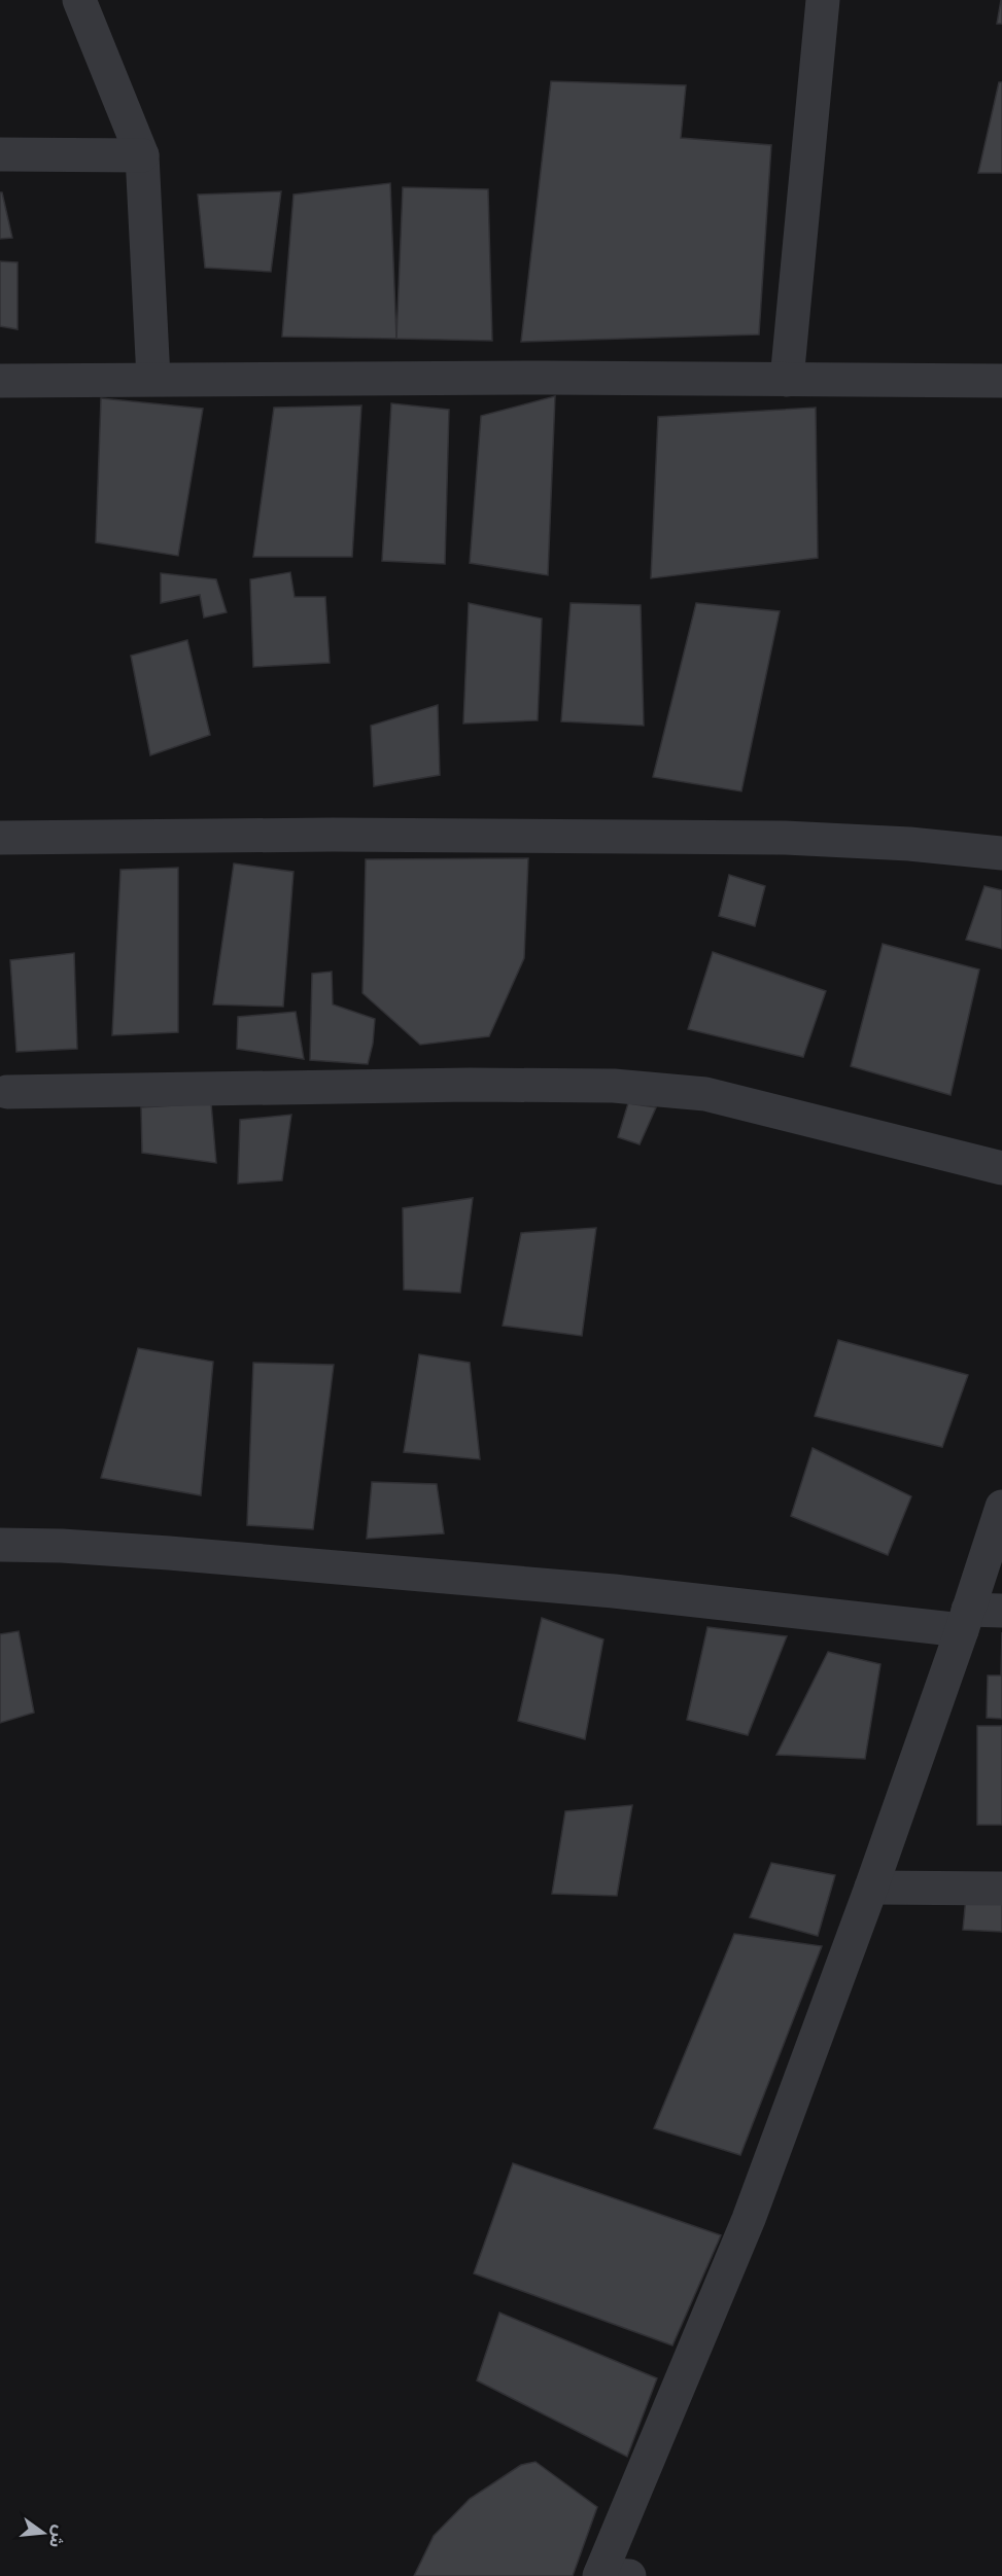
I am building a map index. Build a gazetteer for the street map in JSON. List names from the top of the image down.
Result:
{
  "north": "right"
}
